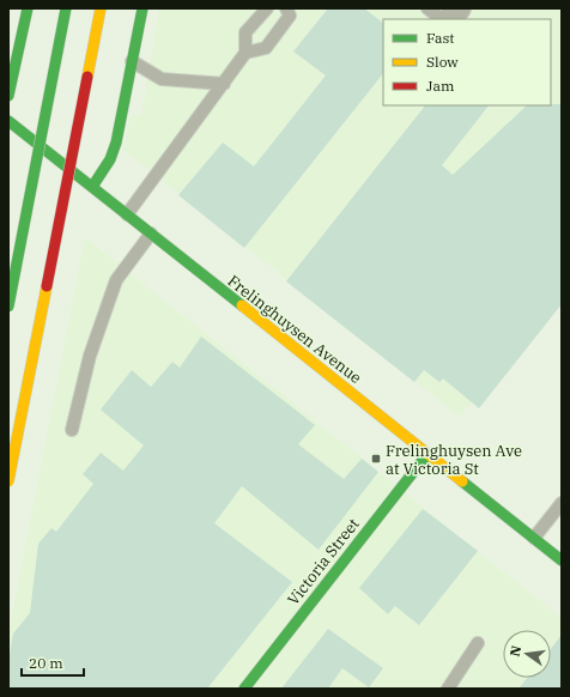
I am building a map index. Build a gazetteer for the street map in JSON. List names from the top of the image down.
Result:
{
  "streets": {
    "main road": ["Frelinghuysen Avenue", "Victoria Street"]
  },
  "crossings": [
    ["Frelinghuysen Avenue", "Victoria Street"]
  ],
  "places": {
    "transit": ["Frelinghuysen Ave at Victoria St"]
  },
  "legend": ["Fast", "Slow", "Jam"],
  "scale_bar": "20 m",
  "north": "left"
}
